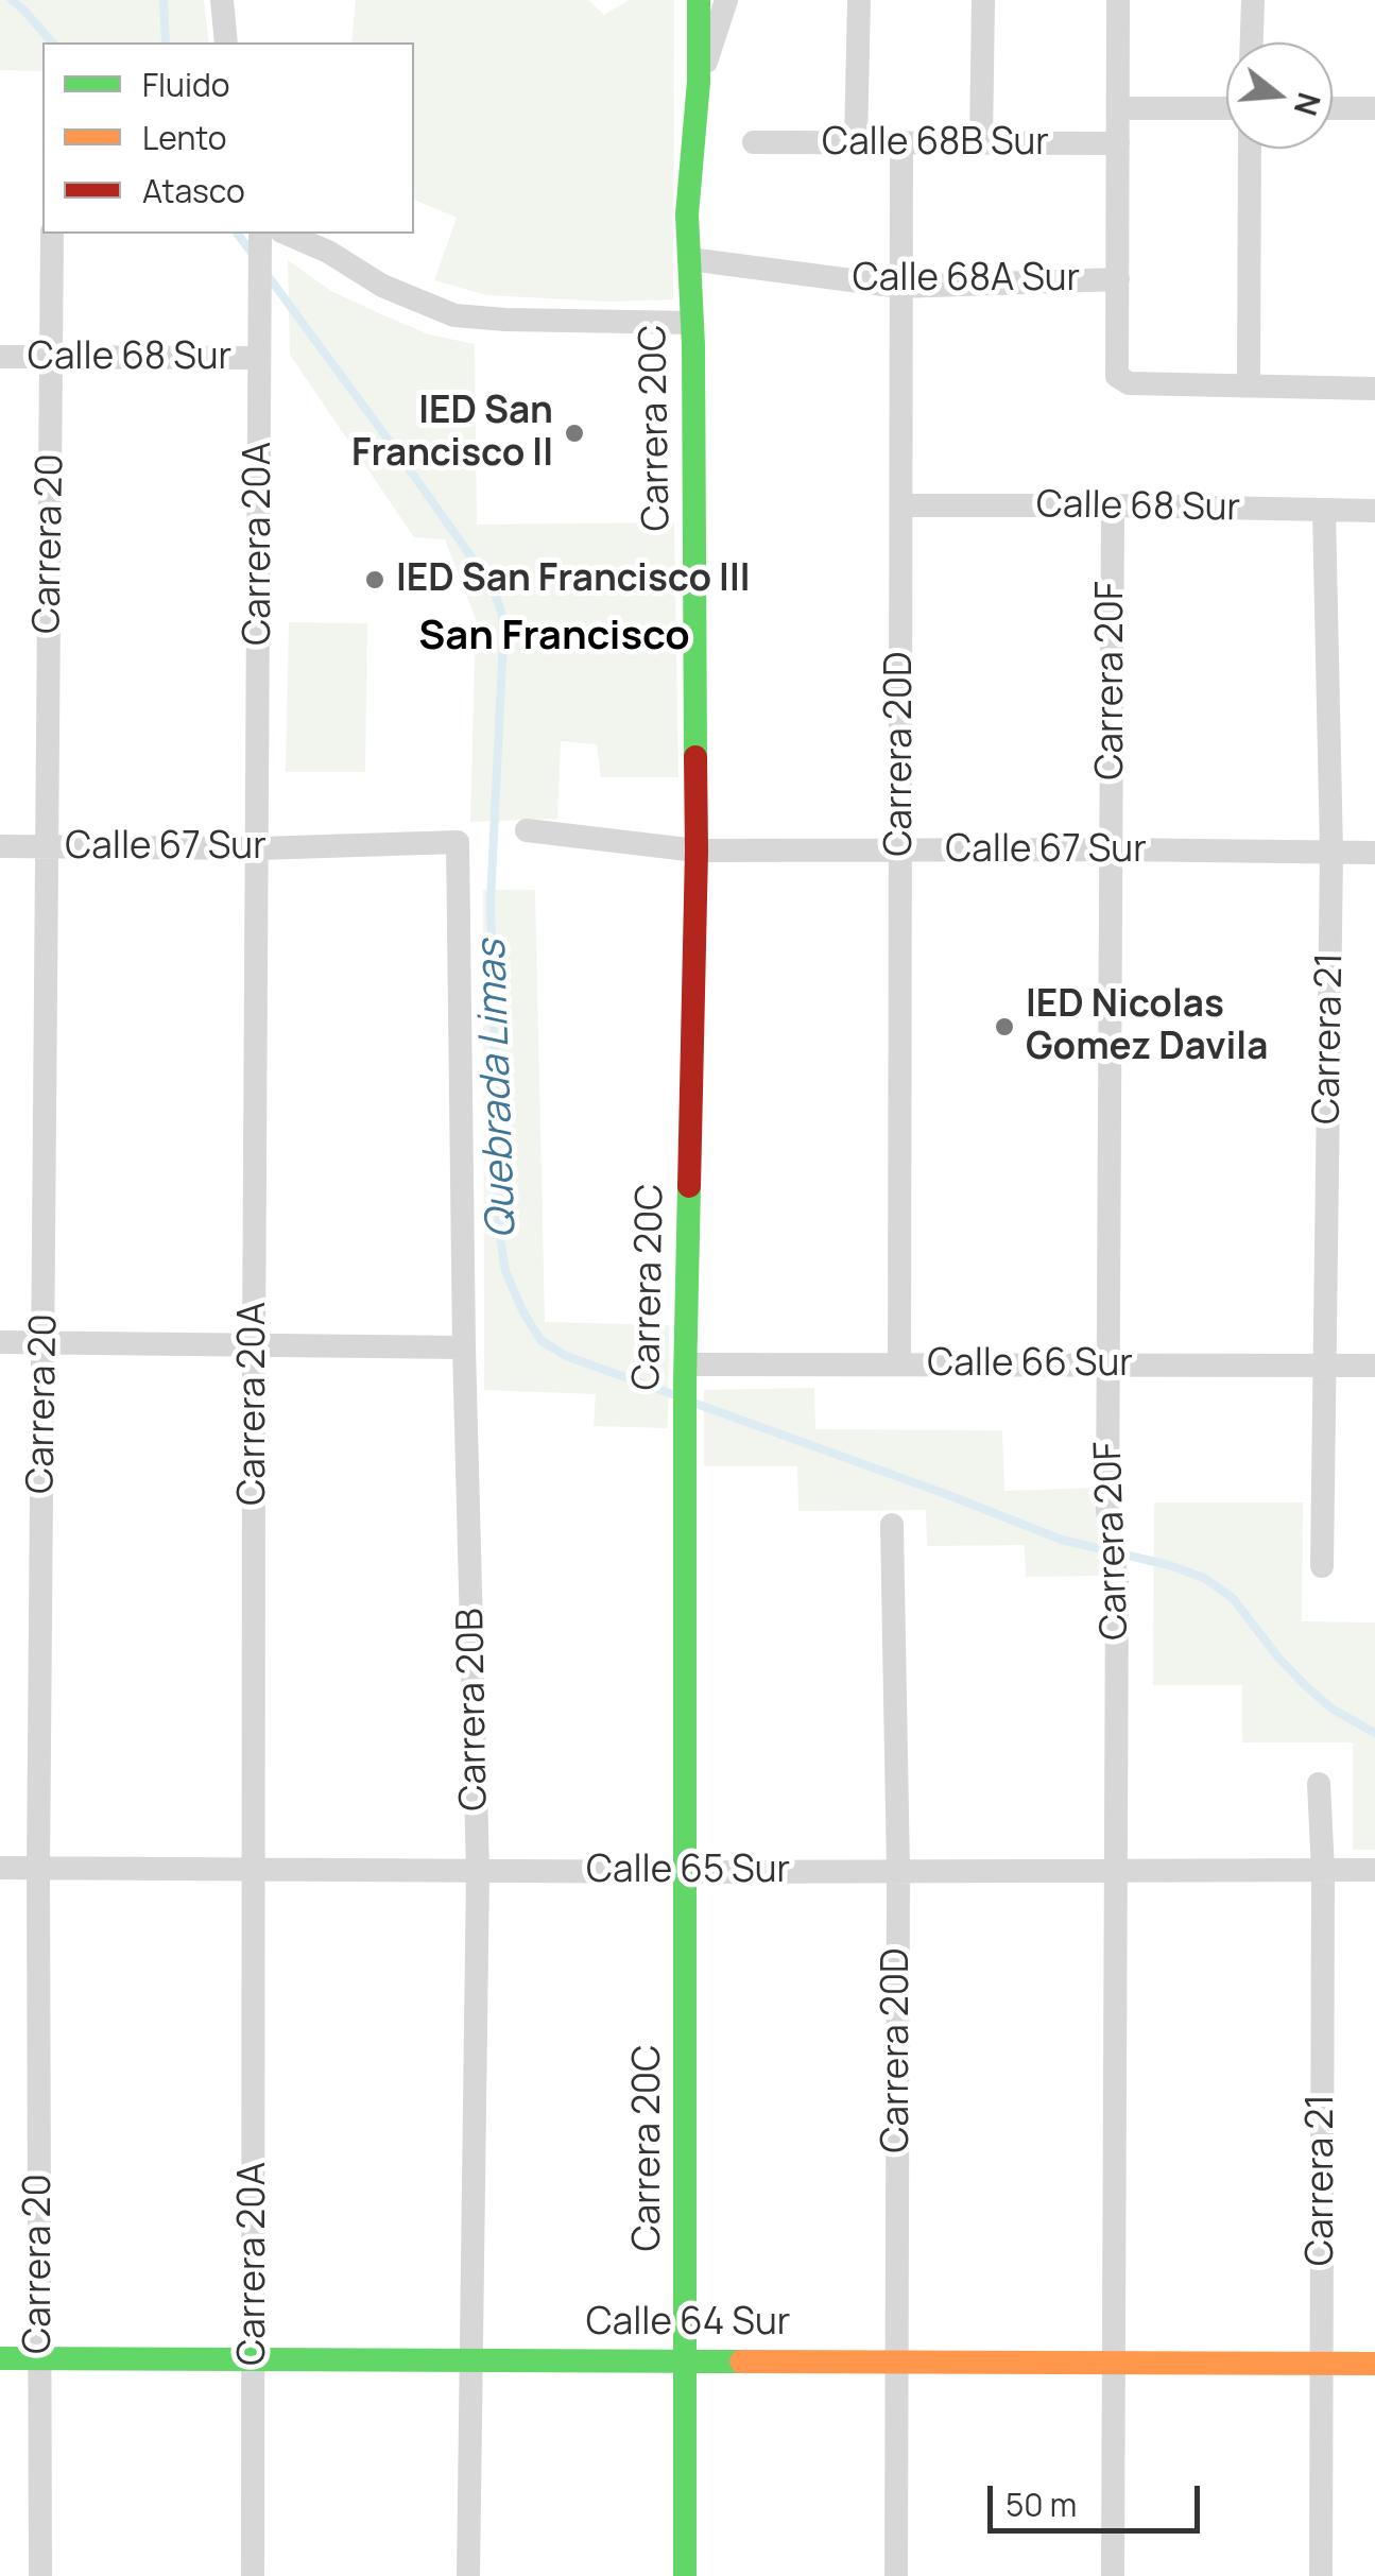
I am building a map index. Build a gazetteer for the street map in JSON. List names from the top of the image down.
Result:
{
  "streets": {
    "street": [
      "Calle 68B Sur",
      "Calle 68A Sur",
      "Calle 68 Sur",
      "Carrera 20C",
      "Carrera 20",
      "Carrera 20A",
      "Carrera 20F",
      "Carrera 20D",
      "Calle 67 Sur",
      "Carrera 21",
      "Calle 66 Sur",
      "Carrera 20B",
      "Calle 65 Sur",
      "Calle 64 Sur"
    ]
  },
  "crossings": [
    ["Calle 68B Sur", "Carrera 20D"],
    ["Calle 68A Sur", "Carrera 20C"],
    ["Calle 68A Sur", "Carrera 20D"],
    ["Calle 68 Sur", "Carrera 20"],
    ["Calle 68 Sur", "Carrera 20A"],
    ["Calle 68 Sur", "Carrera 20F"],
    ["Calle 68 Sur", "Carrera 20D"],
    ["Calle 68 Sur", "Carrera 21"],
    ["Carrera 20C", "Calle 67 Sur"],
    ["Carrera 20C", "Calle 66 Sur"],
    ["Carrera 20C", "Calle 65 Sur"],
    ["Carrera 20C", "Calle 64 Sur"],
    ["Carrera 20", "Calle 67 Sur"],
    ["Carrera 20", "Calle 65 Sur"],
    ["Carrera 20", "Calle 64 Sur"],
    ["Carrera 20A", "Calle 67 Sur"],
    ["Carrera 20A", "Calle 65 Sur"],
    ["Carrera 20A", "Calle 64 Sur"],
    ["Carrera 20F", "Calle 67 Sur"],
    ["Carrera 20F", "Calle 66 Sur"],
    ["Carrera 20F", "Calle 65 Sur"],
    ["Carrera 20F", "Calle 64 Sur"],
    ["Carrera 20D", "Calle 67 Sur"],
    ["Carrera 20D", "Calle 66 Sur"],
    ["Carrera 20D", "Calle 65 Sur"],
    ["Carrera 20D", "Calle 64 Sur"],
    ["Calle 67 Sur", "Carrera 21"],
    ["Calle 67 Sur", "Carrera 20B"],
    ["Carrera 21", "Calle 66 Sur"],
    ["Carrera 21", "Calle 65 Sur"],
    ["Carrera 21", "Calle 64 Sur"],
    ["Carrera 20B", "Calle 65 Sur"],
    ["Carrera 20B", "Calle 64 Sur"]
  ],
  "districts": ["San Francisco"],
  "water": ["Quebrada Limas"],
  "places": ["IED San Francisco II", "IED San Francisco III", "IED Nicolas Gomez Davila"],
  "legend": ["Fluido", "Lento", "Atasco"],
  "scale_bar": "50 m",
  "north": "right"
}
